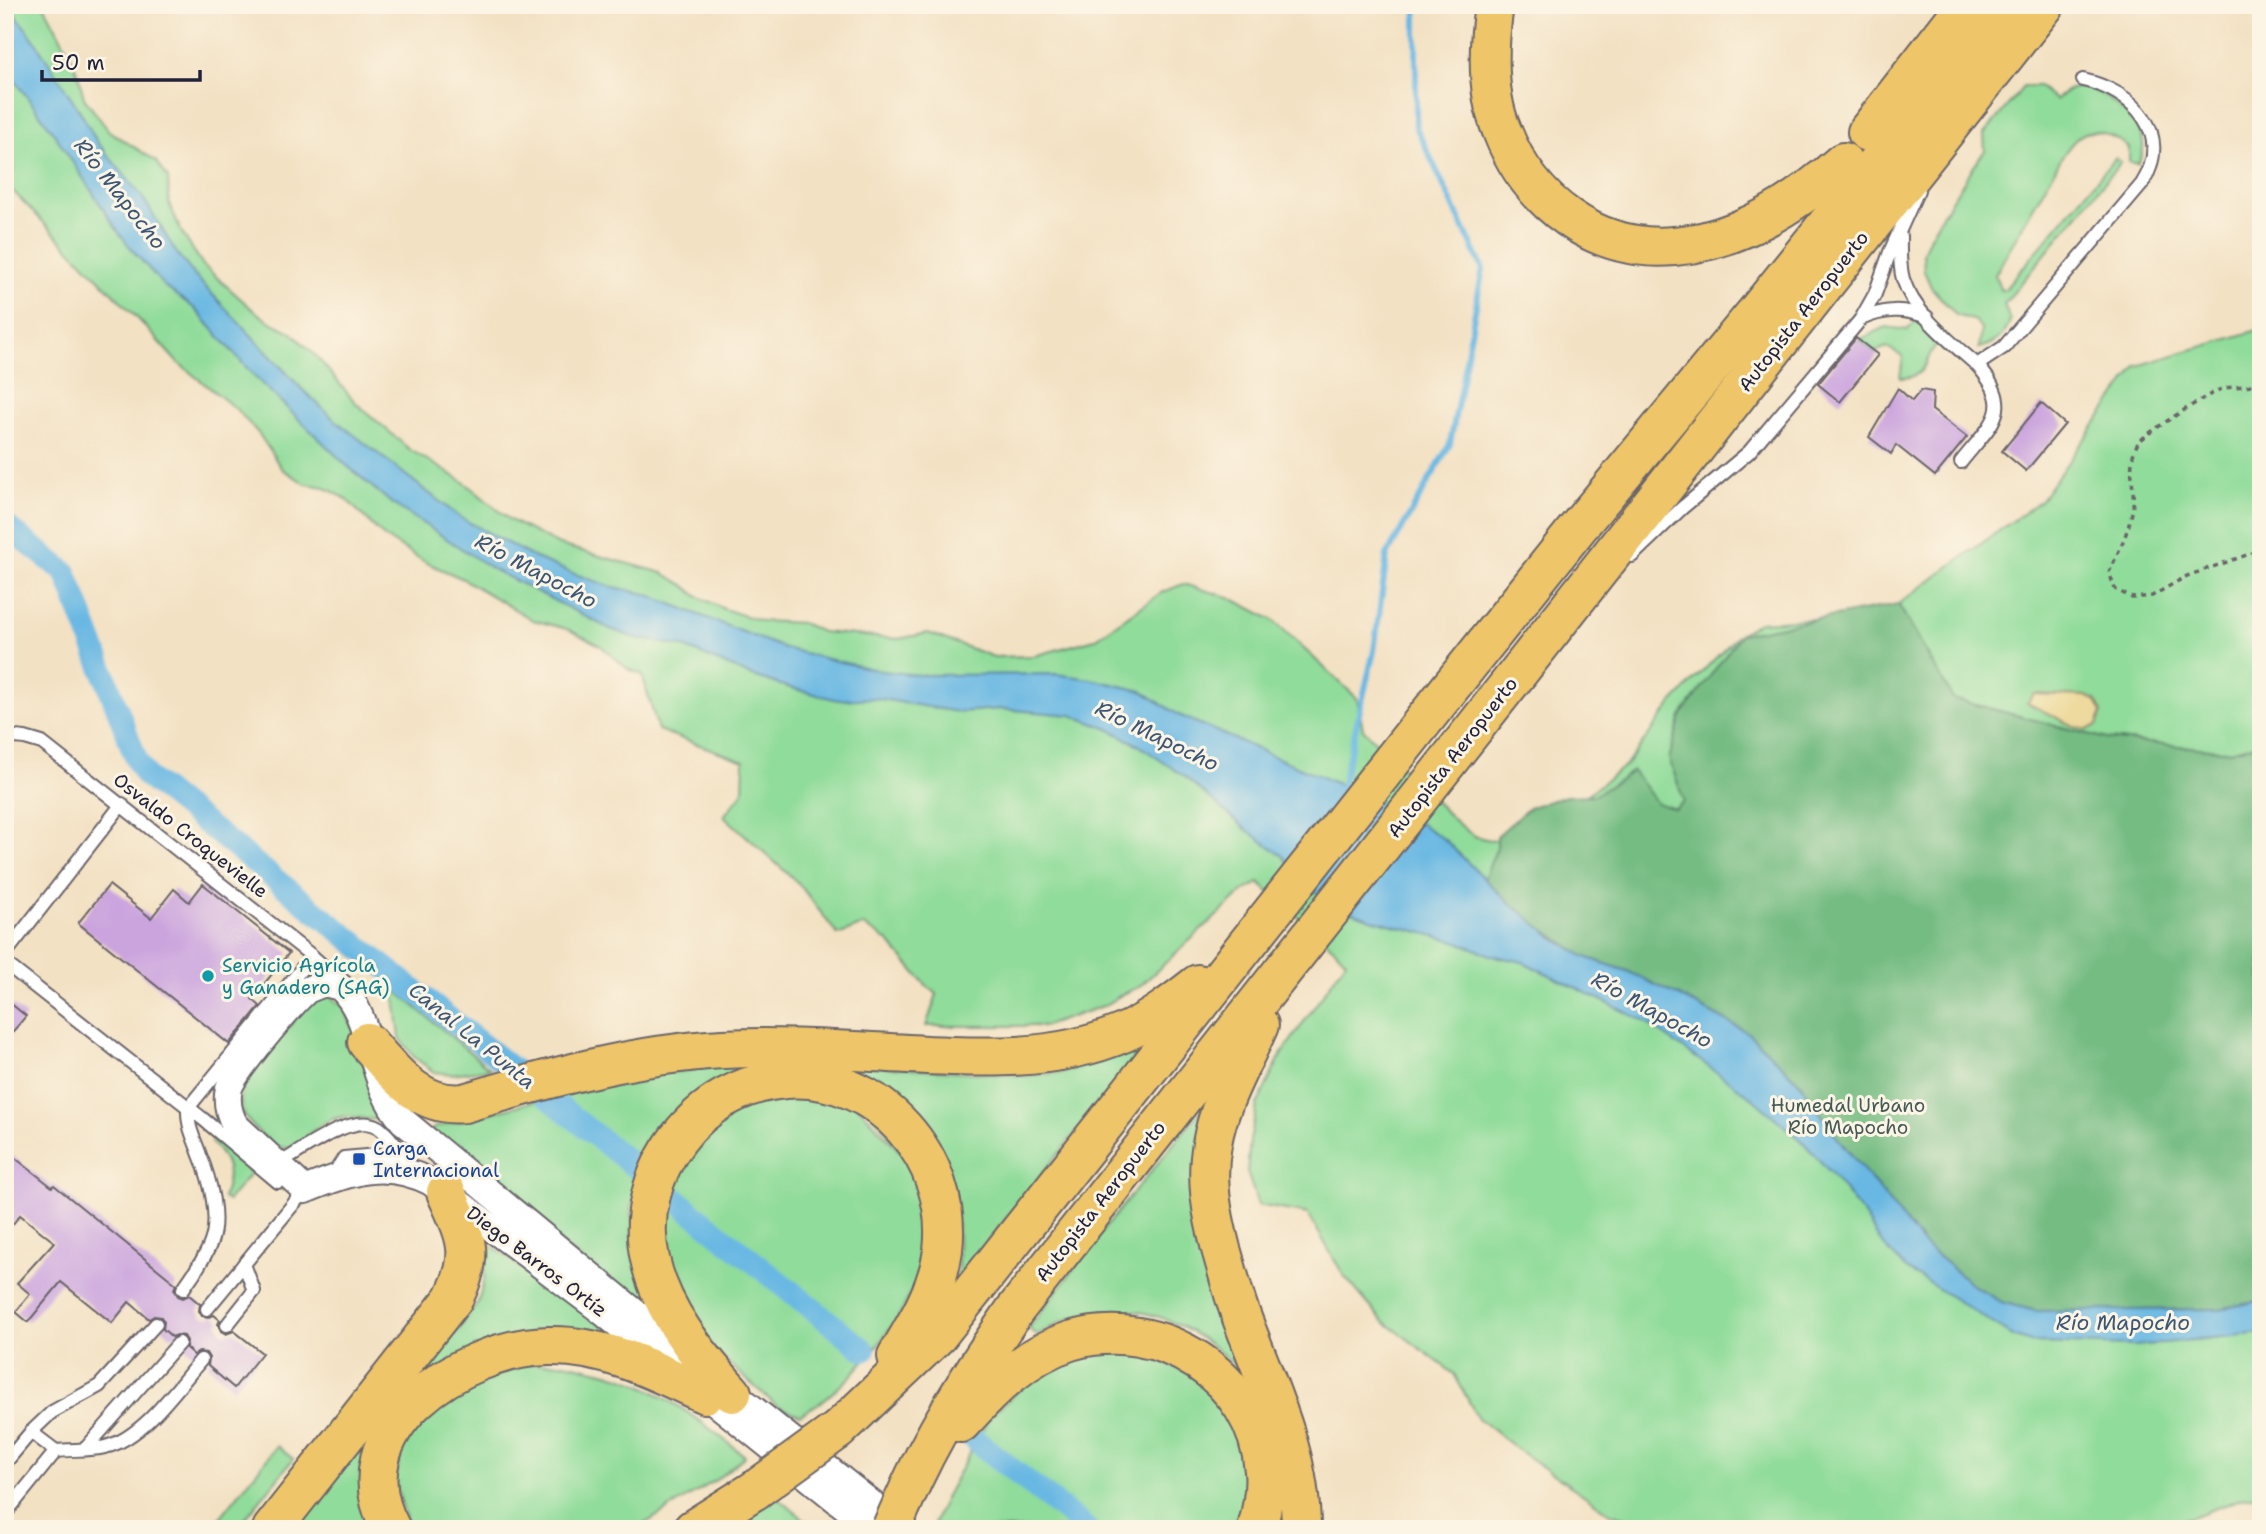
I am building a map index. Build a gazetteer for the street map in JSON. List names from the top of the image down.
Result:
{
  "streets": {
    "highway": ["Autopista Aeropuerto"],
    "street": ["Diego Barros Ortíz"],
    "lane": ["Osvaldo Croquevielle"]
  },
  "crossings": [
    ["Autopista Aeropuerto", "Diego Barros Ortíz"],
    ["Osvaldo Croquevielle", "Diego Barros Ortíz"]
  ],
  "water": ["Río Mapocho", "Canal La Punta"],
  "parks": ["Humedal Urbano Río Mapocho"],
  "places": {
    "other": ["Servicio Agrícola y Ganadero (SAG)"],
    "transit": ["Carga Internacional"]
  },
  "scale_bar": "50 m"
}
